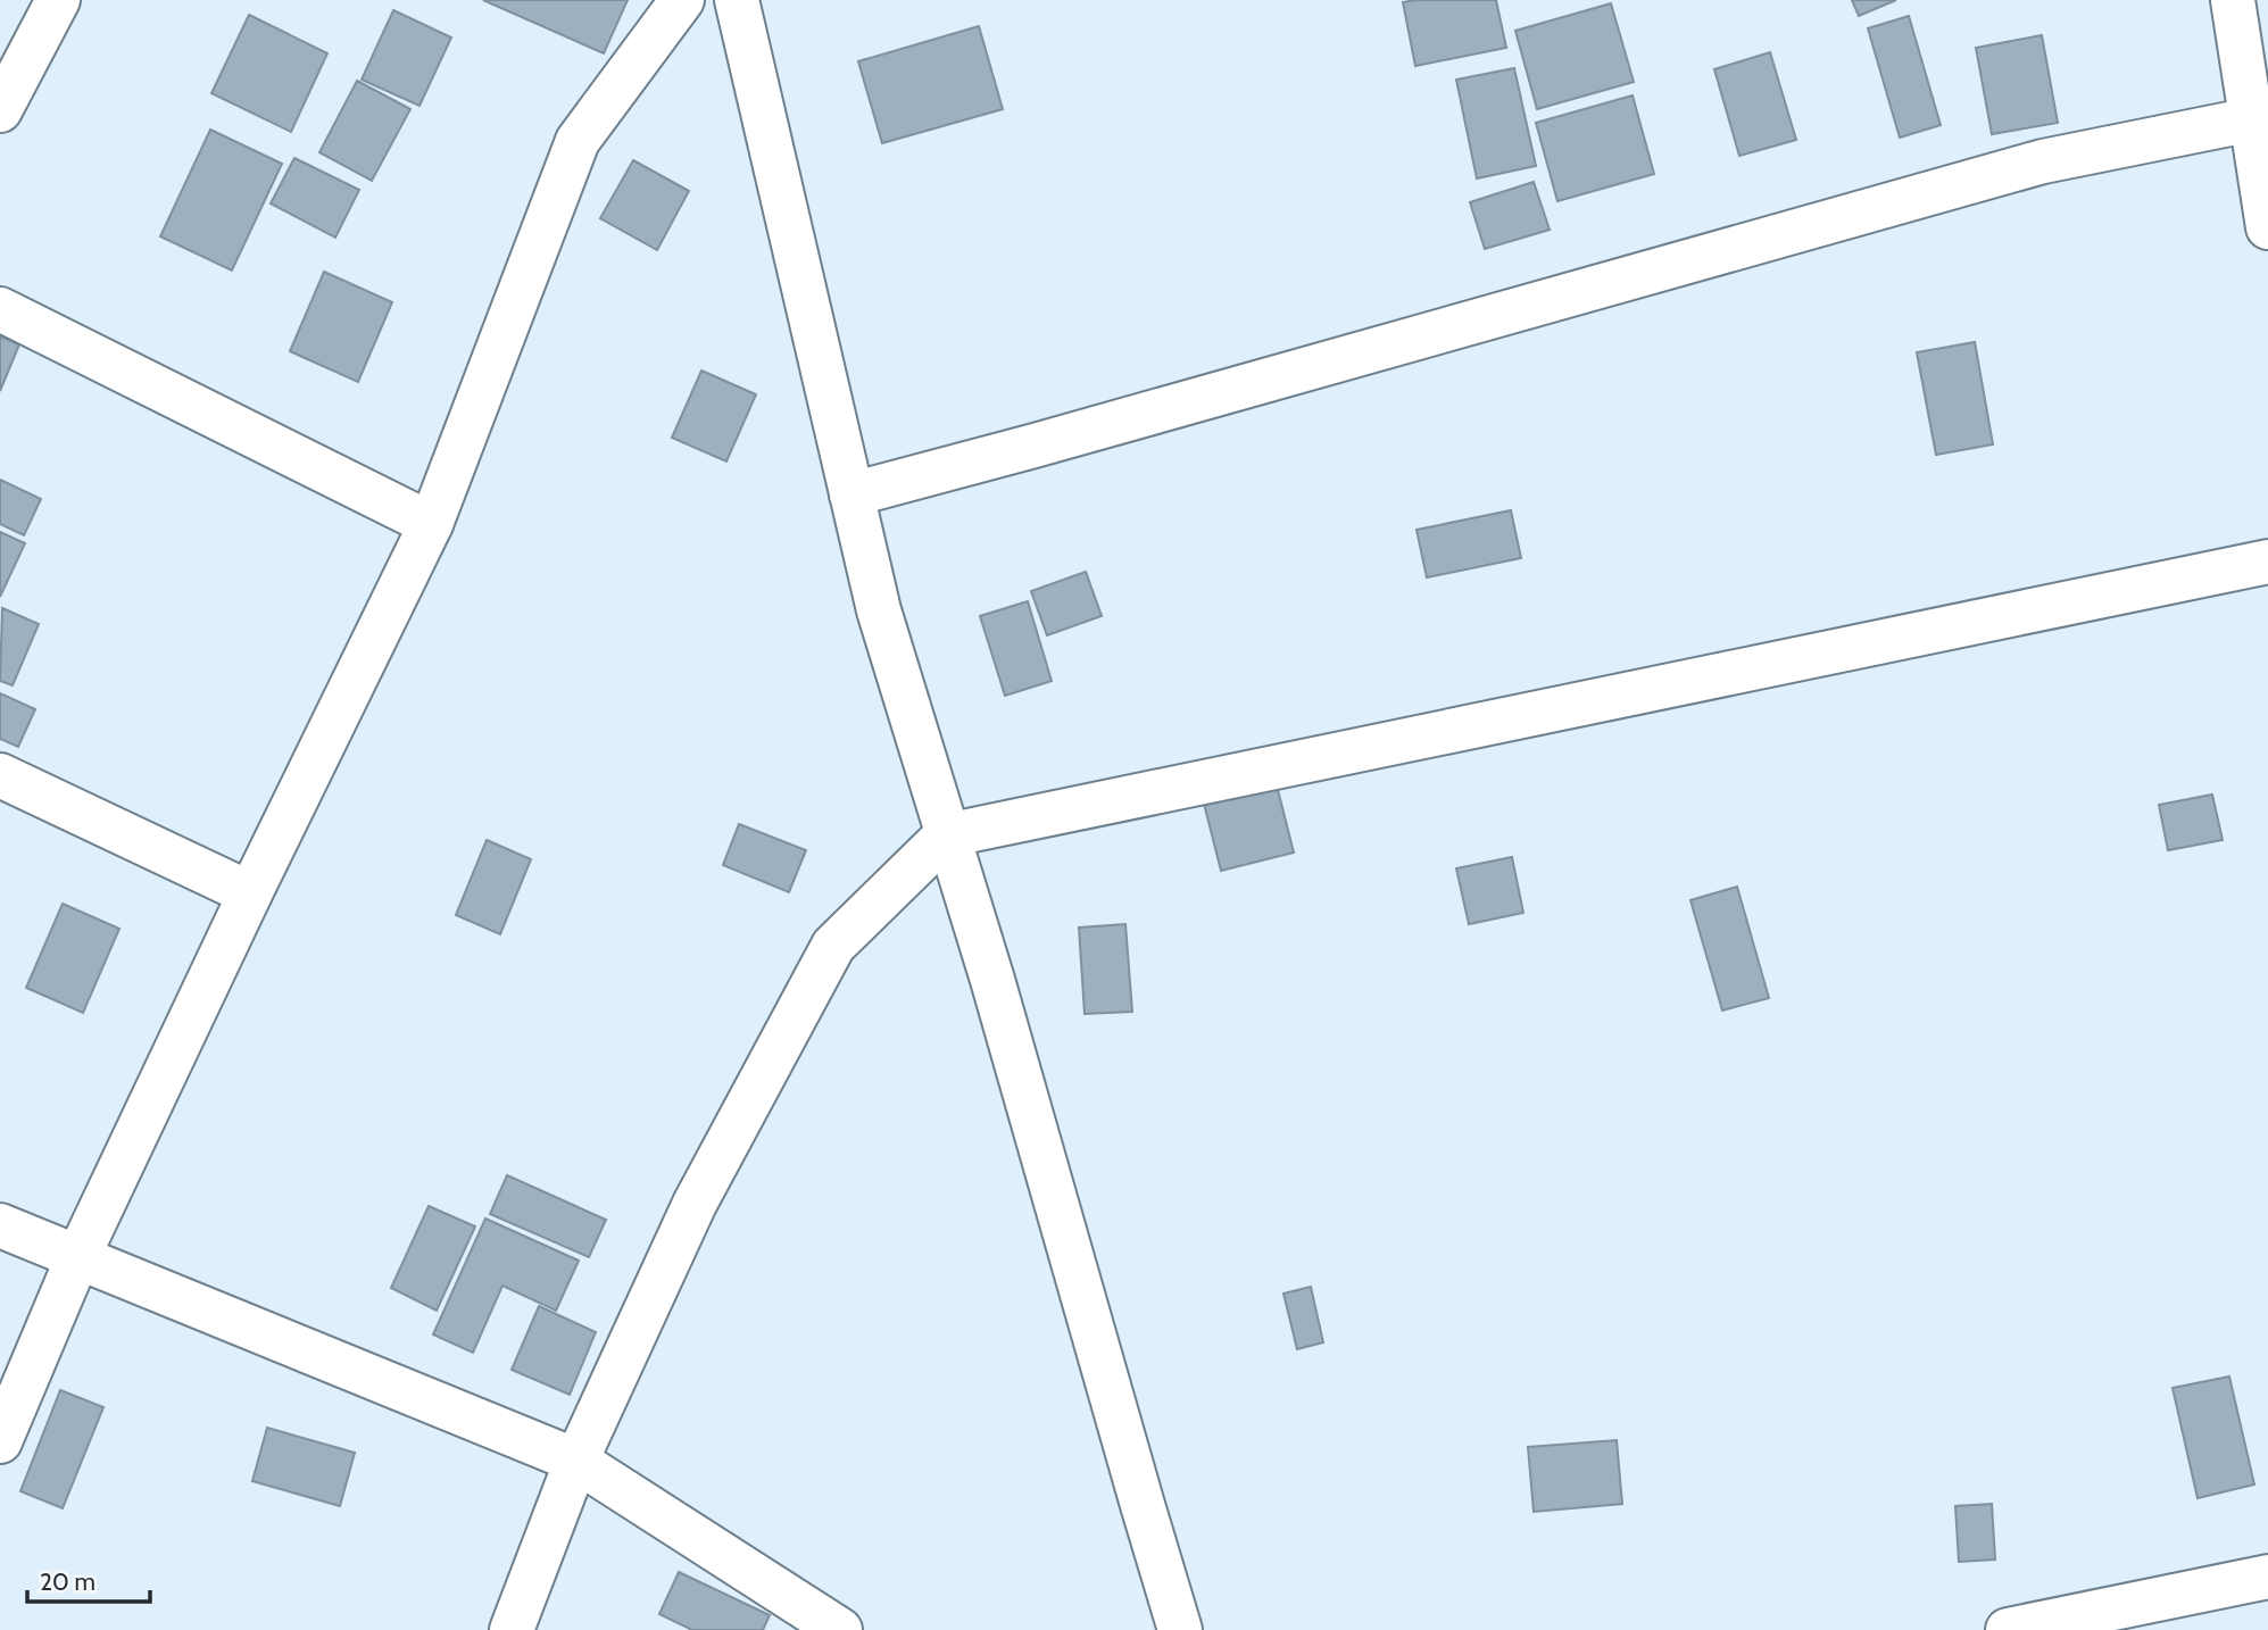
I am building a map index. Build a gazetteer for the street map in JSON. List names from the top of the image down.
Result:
{
  "scale_bar": "20 m"
}
